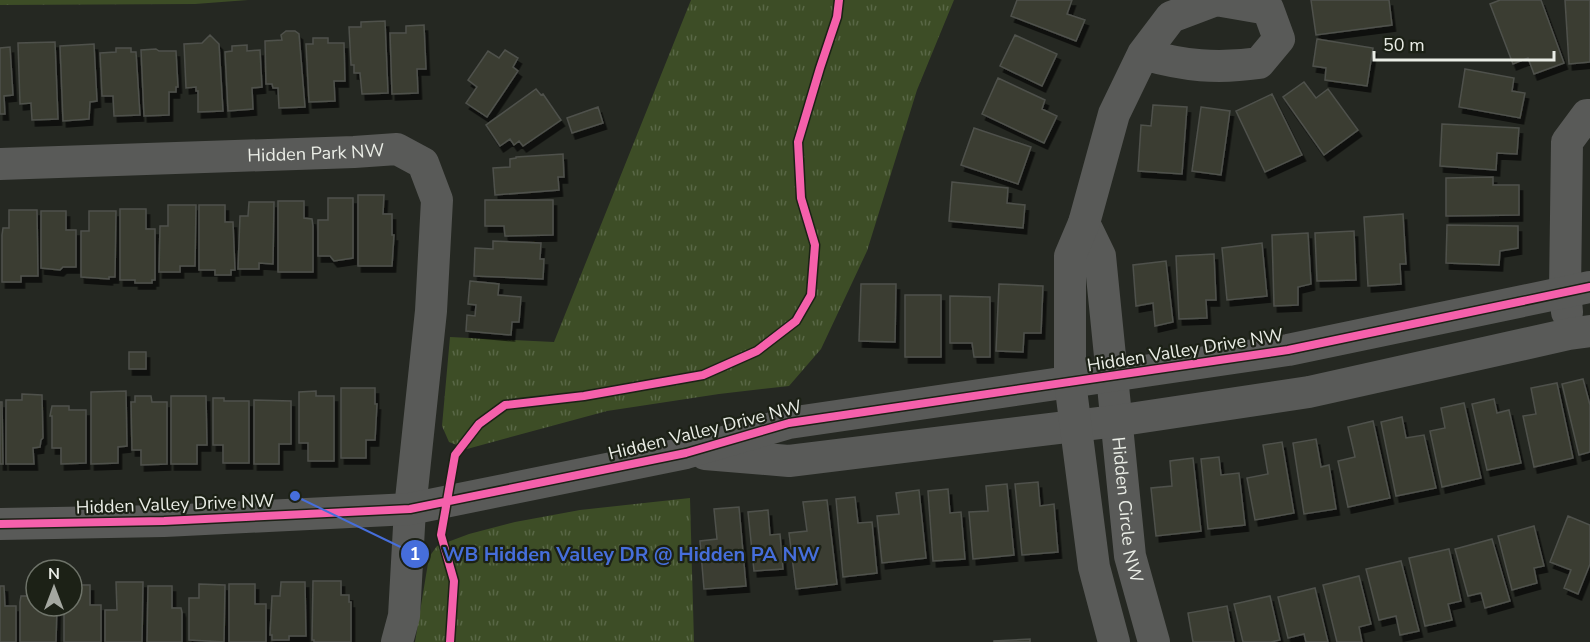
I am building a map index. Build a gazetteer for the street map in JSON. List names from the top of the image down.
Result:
{
  "streets": {
    "street": ["Hidden Park NW", "Hidden Valley Drive NW", "Hidden Circle NW"]
  },
  "crossings": [
    ["Hidden Park NW", "Hidden Valley Drive NW"],
    ["Hidden Valley Drive NW", "Hidden Circle NW"]
  ],
  "places": ["WB Hidden Valley DR @ Hidden PA NW"],
  "scale_bar": "50 m",
  "north": "top"
}
